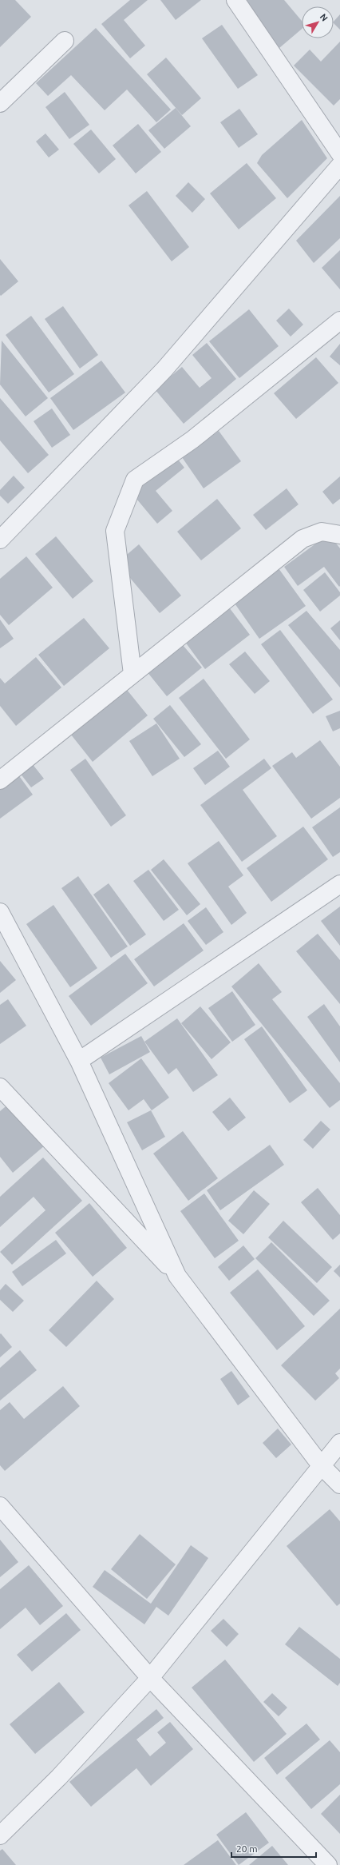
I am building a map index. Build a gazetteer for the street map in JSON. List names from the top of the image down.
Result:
{
  "scale_bar": "20 m",
  "north": "top right"
}
